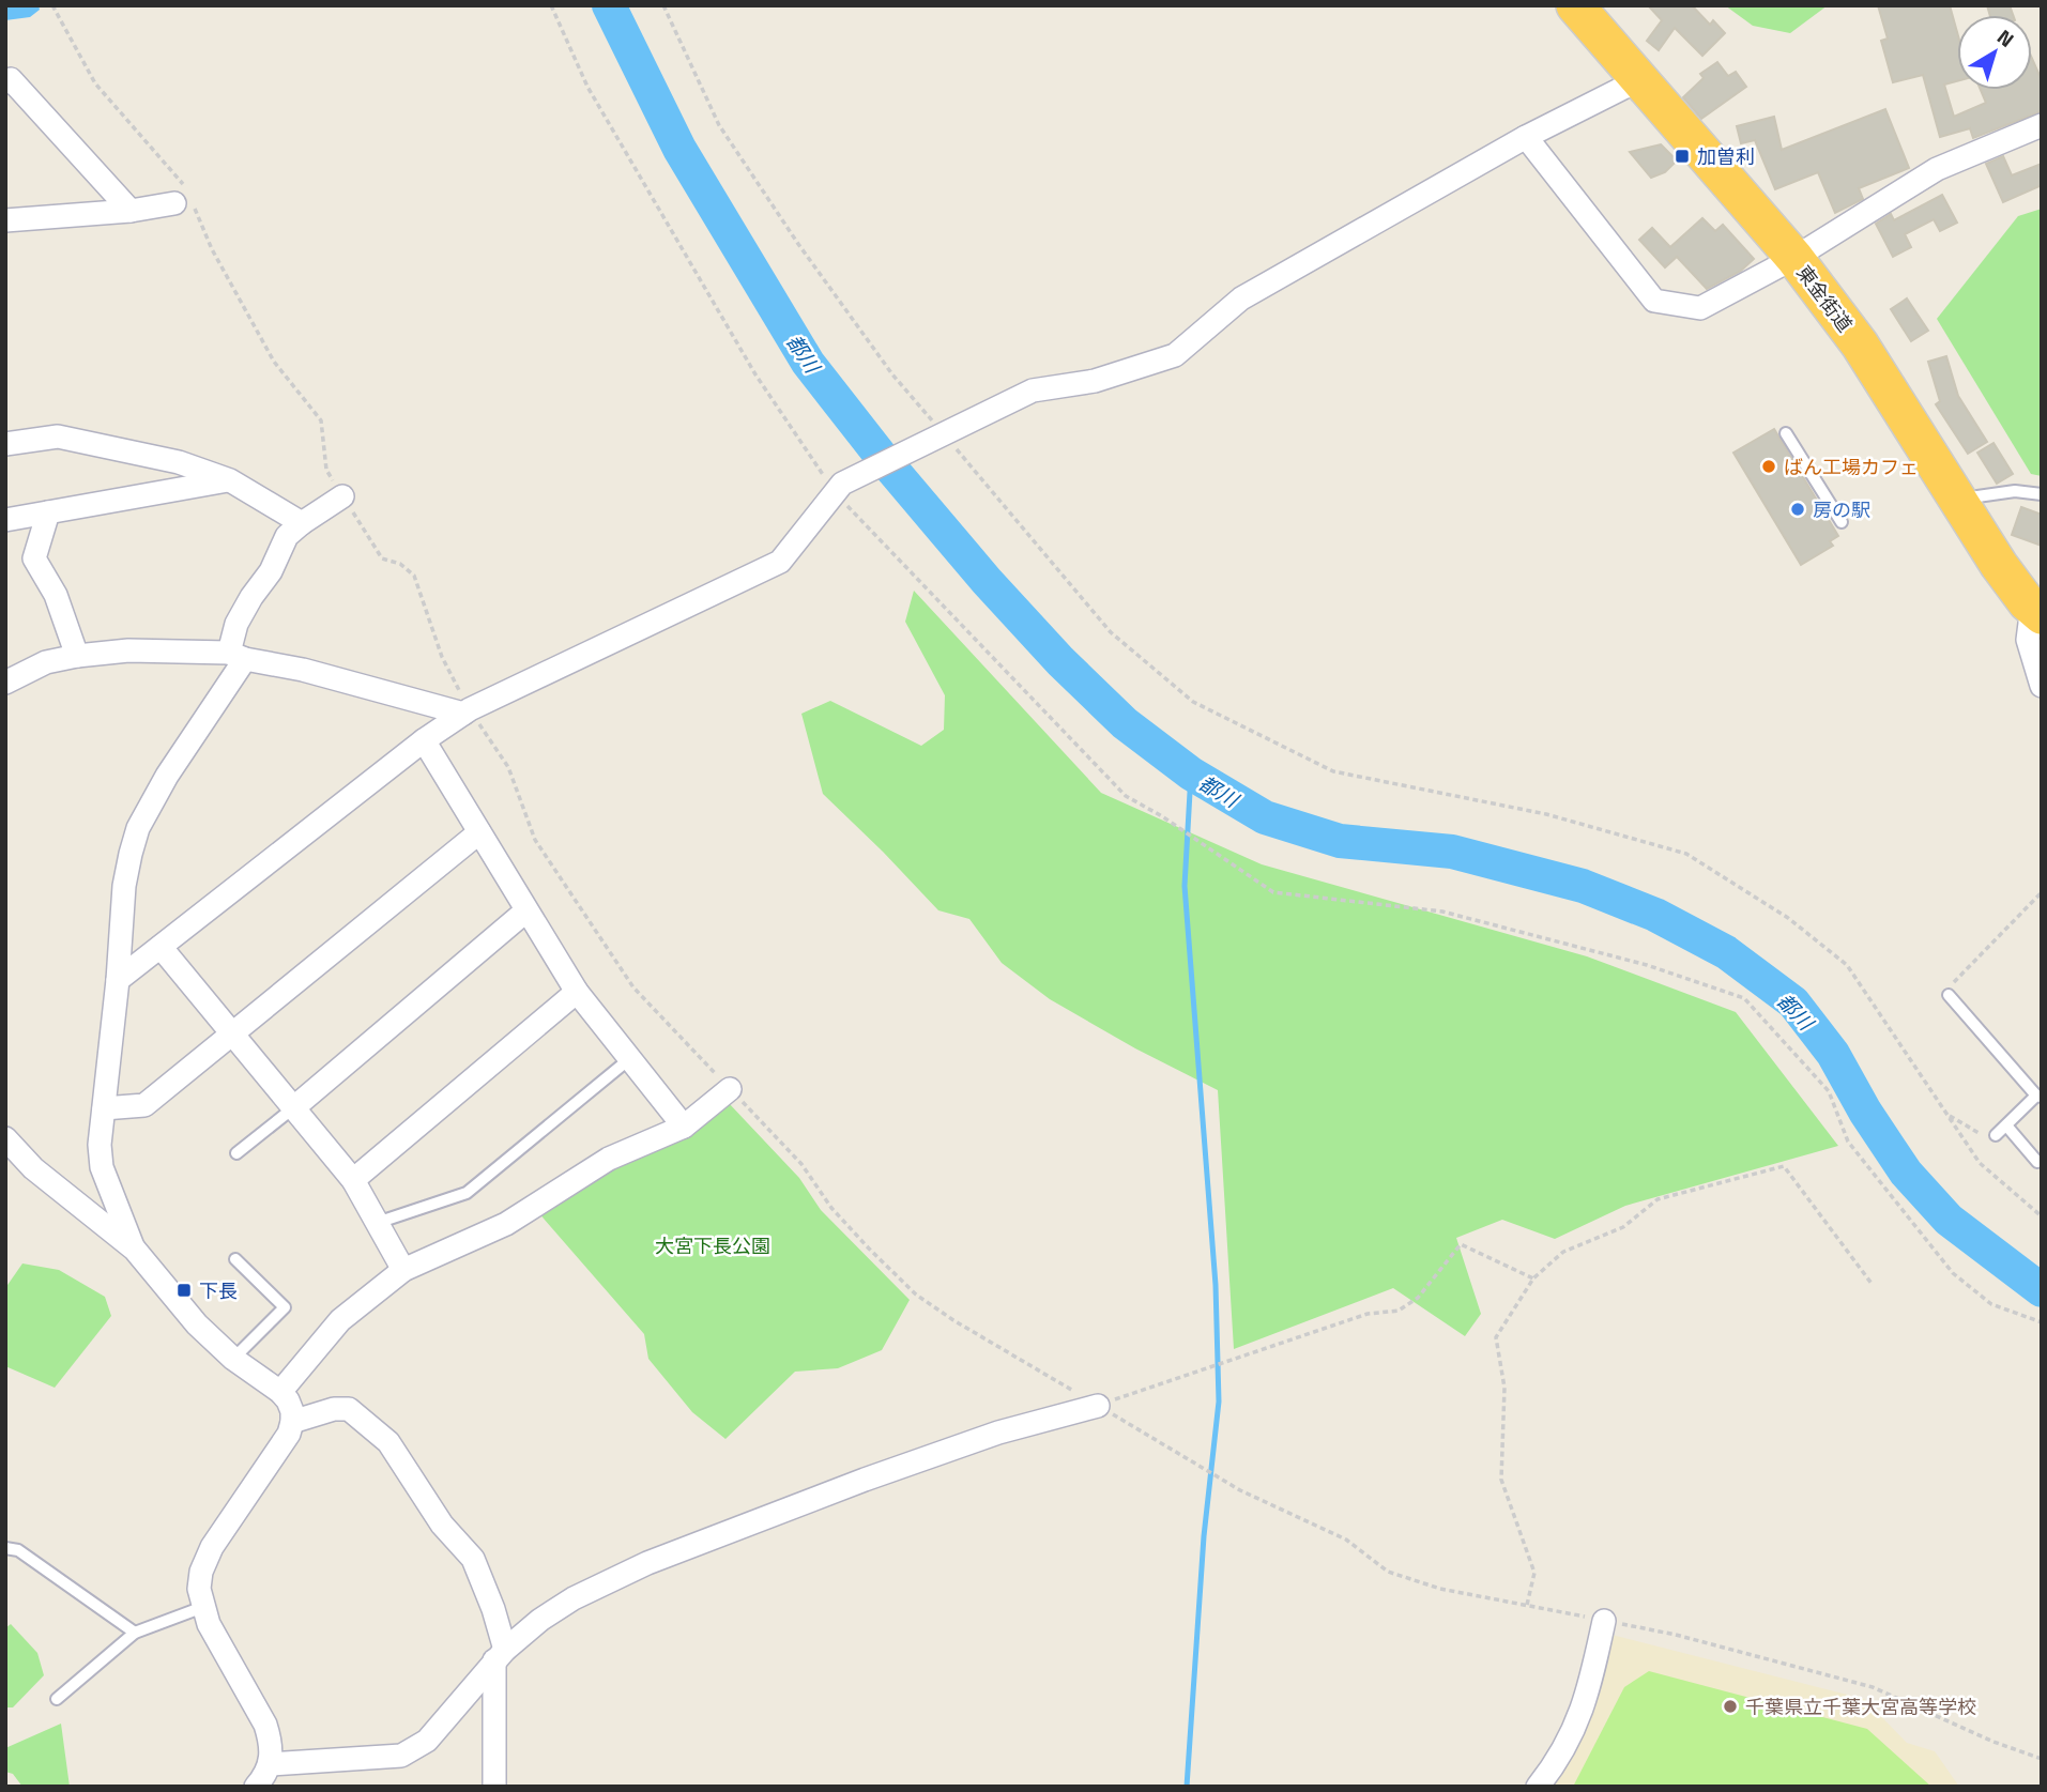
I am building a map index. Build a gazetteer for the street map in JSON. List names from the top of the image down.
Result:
{
  "streets": {
    "highway": ["東金街道"]
  },
  "water": ["都川"],
  "parks": ["大宮下長公園"],
  "places": {
    "transit": ["加曽利", "下長"],
    "other": ["ばん工場カフェ", "房の駅", "千葉県立千葉大宮高等学校"]
  },
  "north": "top right"
}
